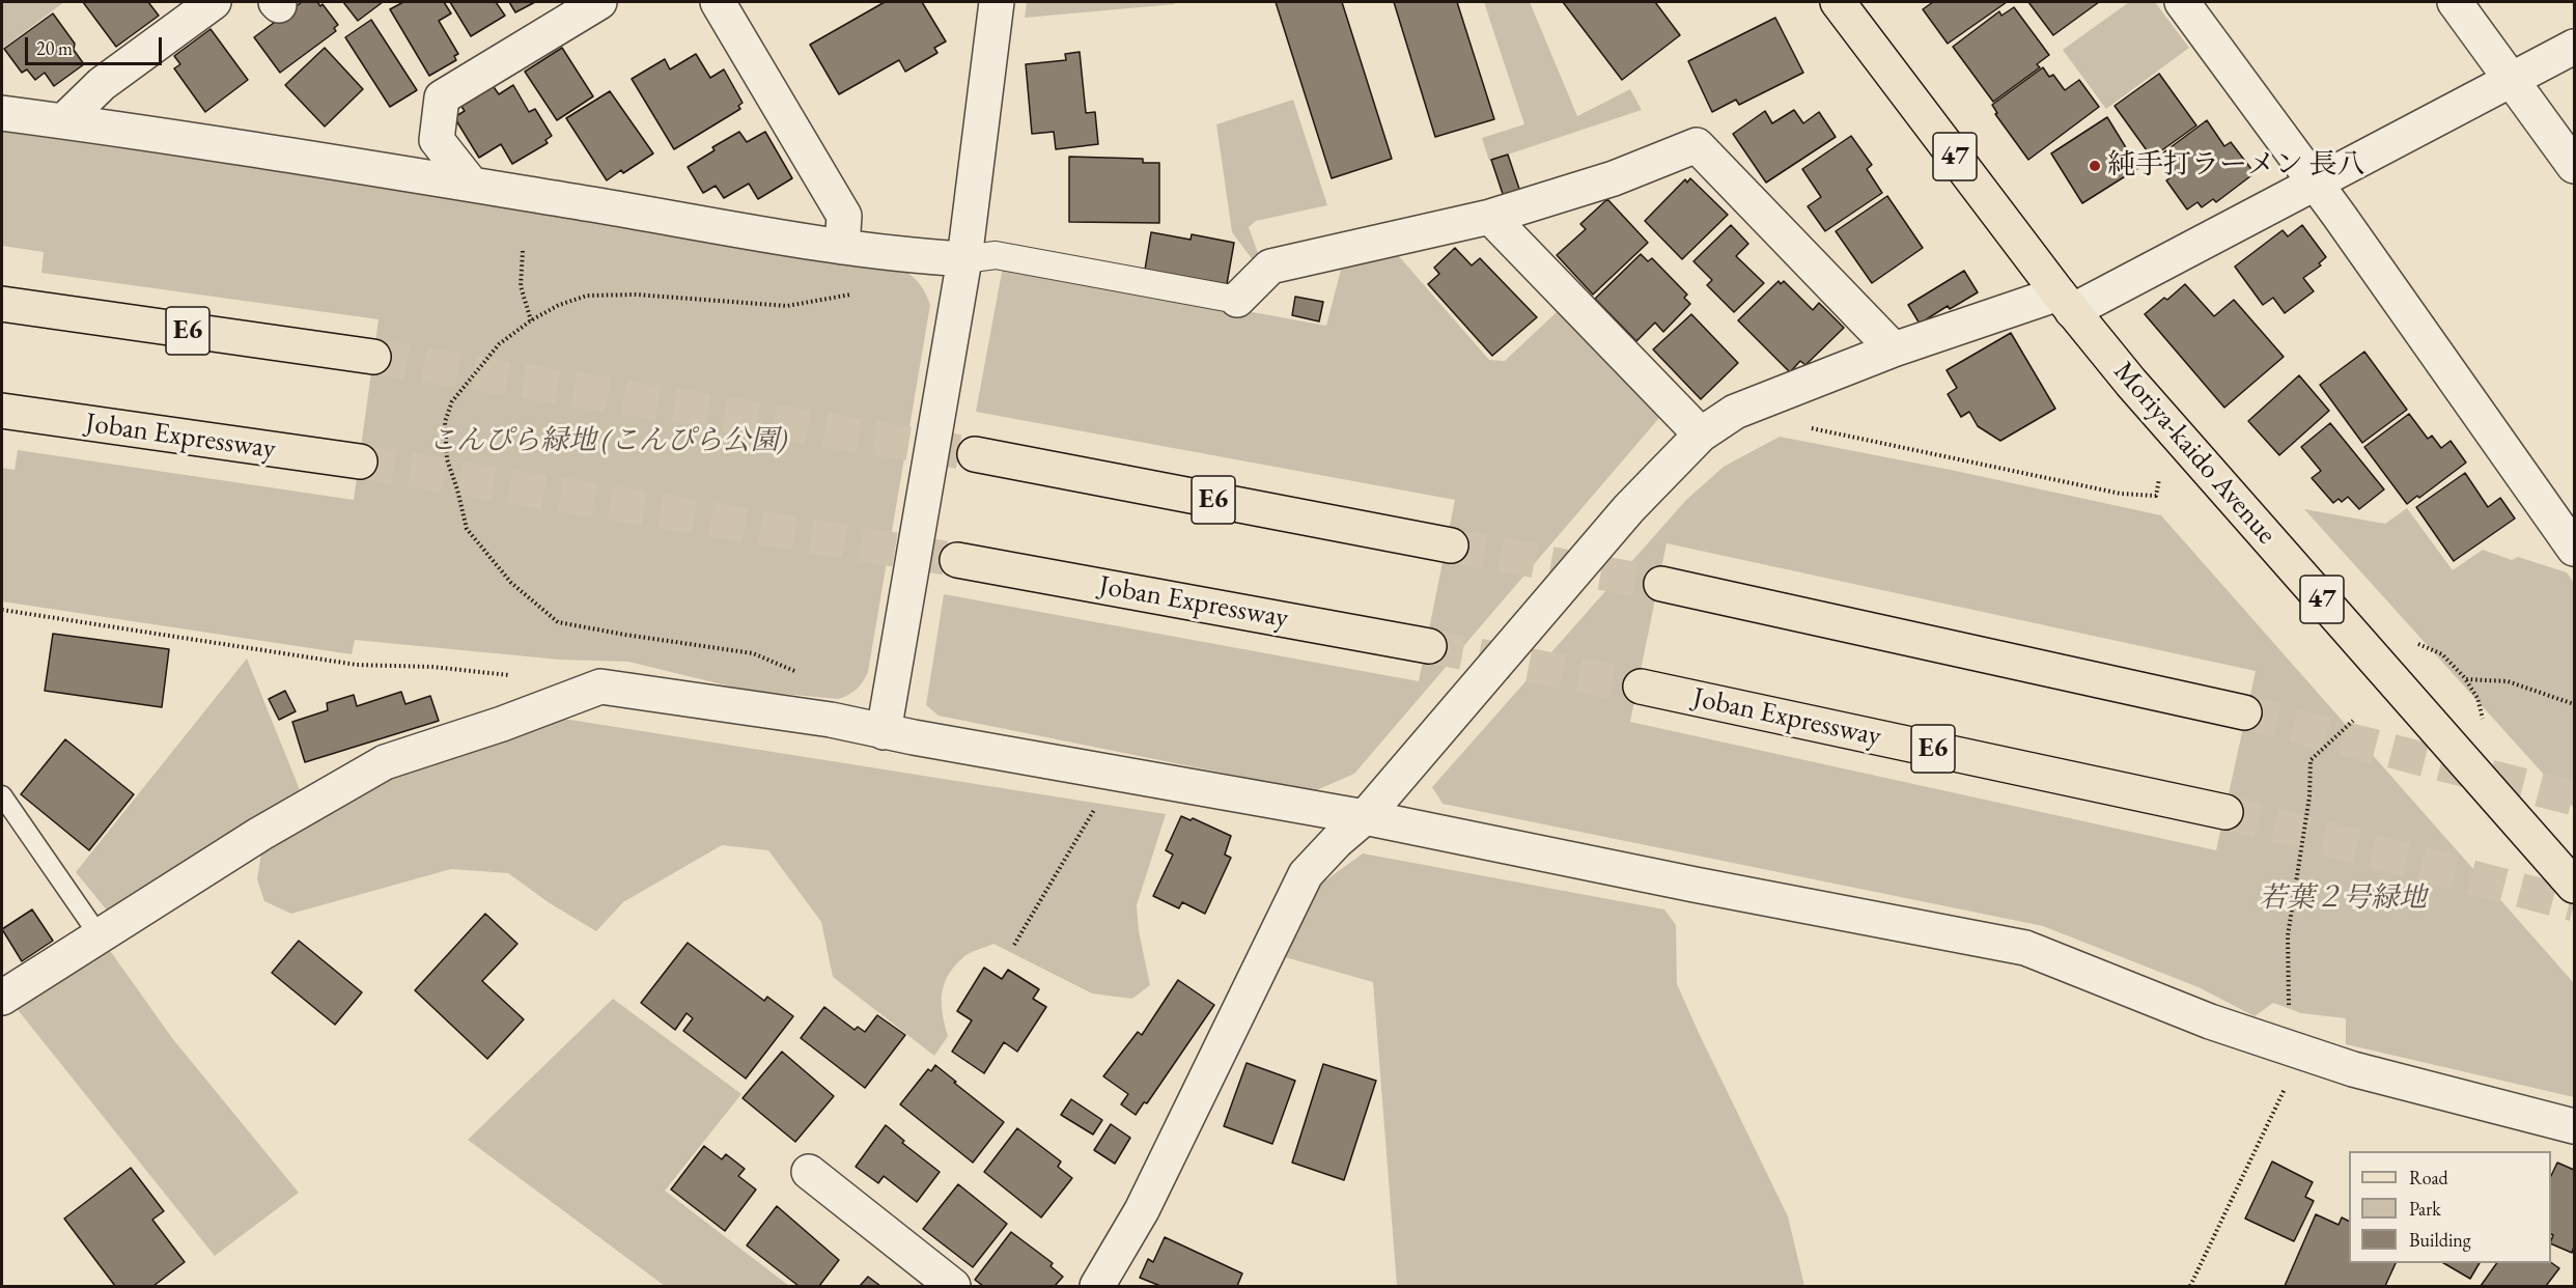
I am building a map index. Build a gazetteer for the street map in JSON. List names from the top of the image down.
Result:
{
  "streets": {
    "main road": [
      "47",
      "E6",
      "Joban Expressway",
      "Moriya-kaido Avenue"
    ]
  },
  "parks": ["こんぴら緑地 (こんぴら公園)", "若葉２号緑地"],
  "places": ["純手打ラーメン 長八"],
  "legend": ["Road", "Park", "Building"],
  "scale_bar": "20 m"
}
